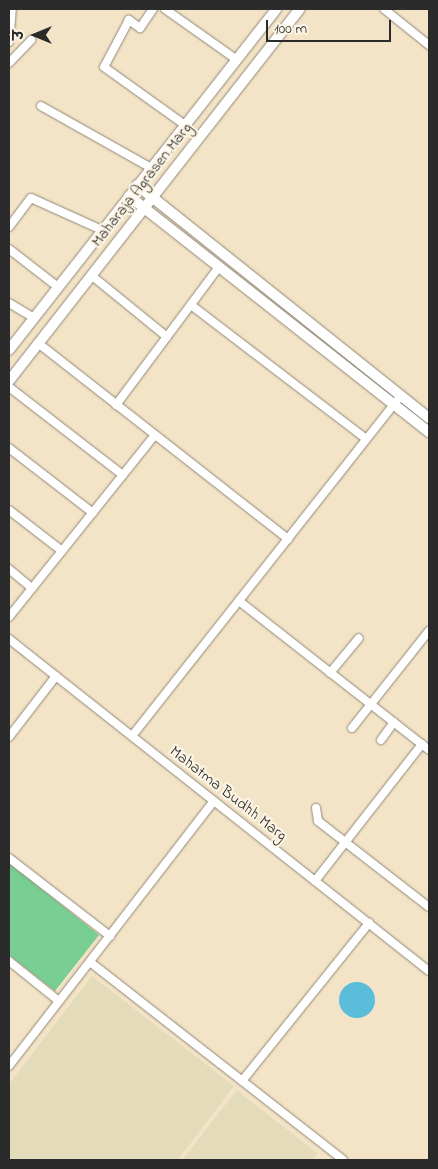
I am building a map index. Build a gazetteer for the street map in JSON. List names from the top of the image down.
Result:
{
  "streets": {
    "street": ["Maharaja Agrasen Marg", "Mahatma Budhh Marg"]
  },
  "scale_bar": "100 m",
  "north": "left"
}
